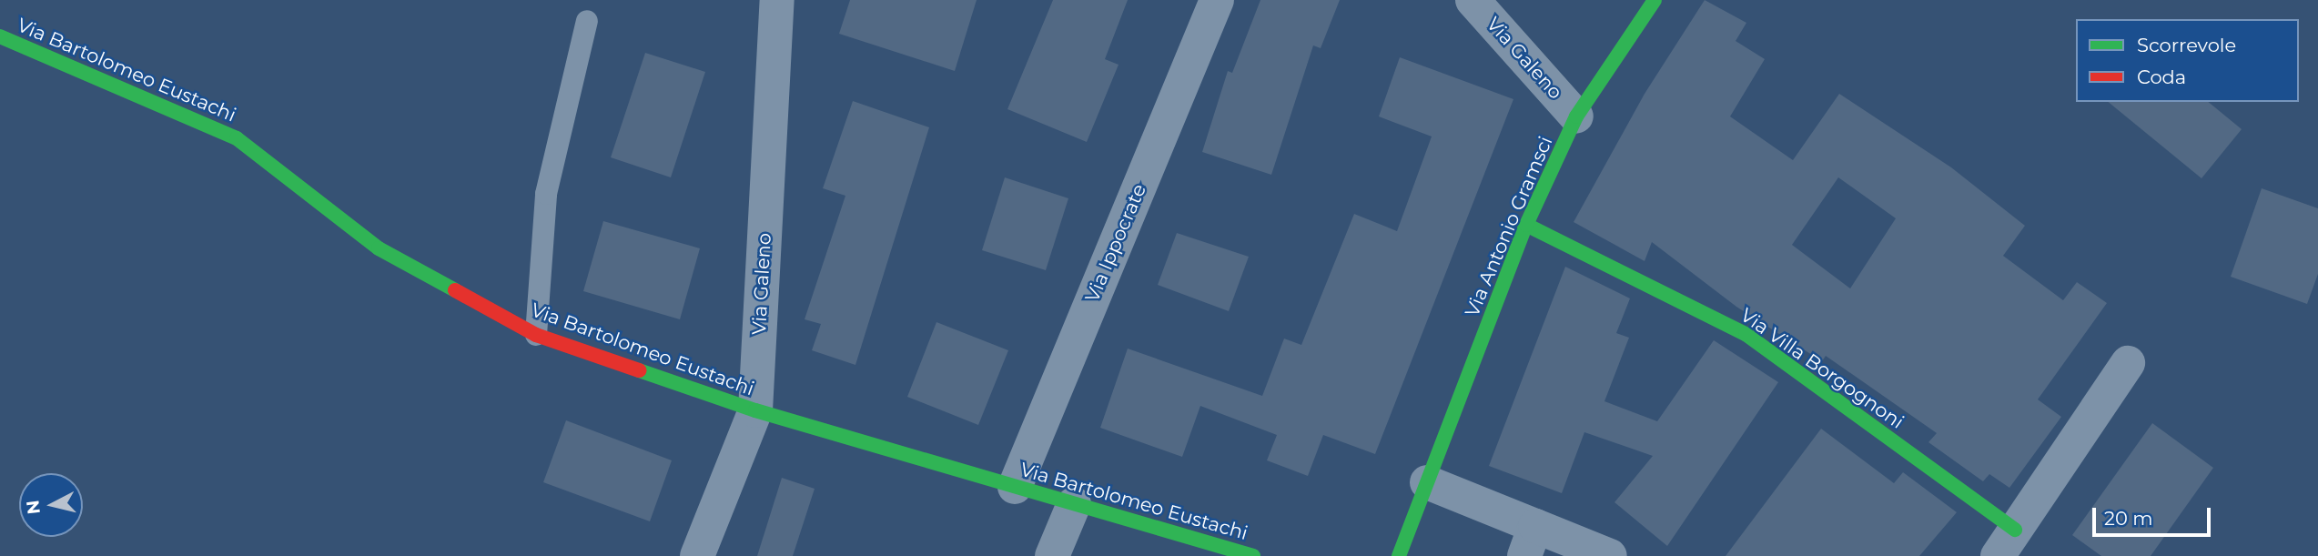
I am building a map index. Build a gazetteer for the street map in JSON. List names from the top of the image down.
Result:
{
  "streets": {
    "street": [
      "Via Galeno",
      "Via Bartolomeo Eustachi",
      "Via Antonio Gramsci",
      "Via Ippocrate",
      "Via Villa Borgognoni"
    ]
  },
  "crossings": [
    ["Via Galeno", "Via Bartolomeo Eustachi"],
    ["Via Galeno", "Via Antonio Gramsci"],
    ["Via Bartolomeo Eustachi", "Via Ippocrate"],
    ["Via Antonio Gramsci", "Via Villa Borgognoni"]
  ],
  "legend": ["Scorrevole", "Coda"],
  "scale_bar": "20 m",
  "north": "left"
}
